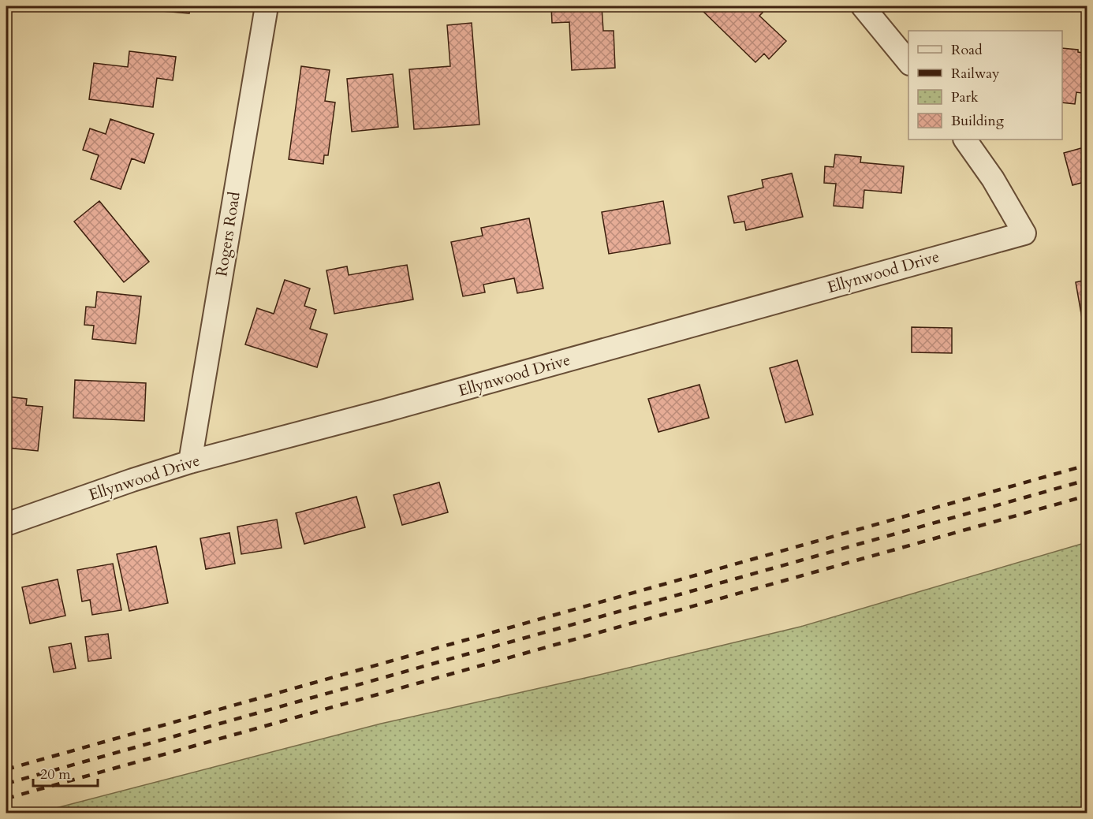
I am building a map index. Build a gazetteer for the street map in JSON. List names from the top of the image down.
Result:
{
  "streets": {
    "street": ["Rogers Road", "Ellynwood Drive"]
  },
  "crossings": [
    ["Rogers Road", "Ellynwood Drive"]
  ],
  "legend": [
    "Road",
    "Railway",
    "Park",
    "Building"
  ],
  "scale_bar": "20 m"
}
